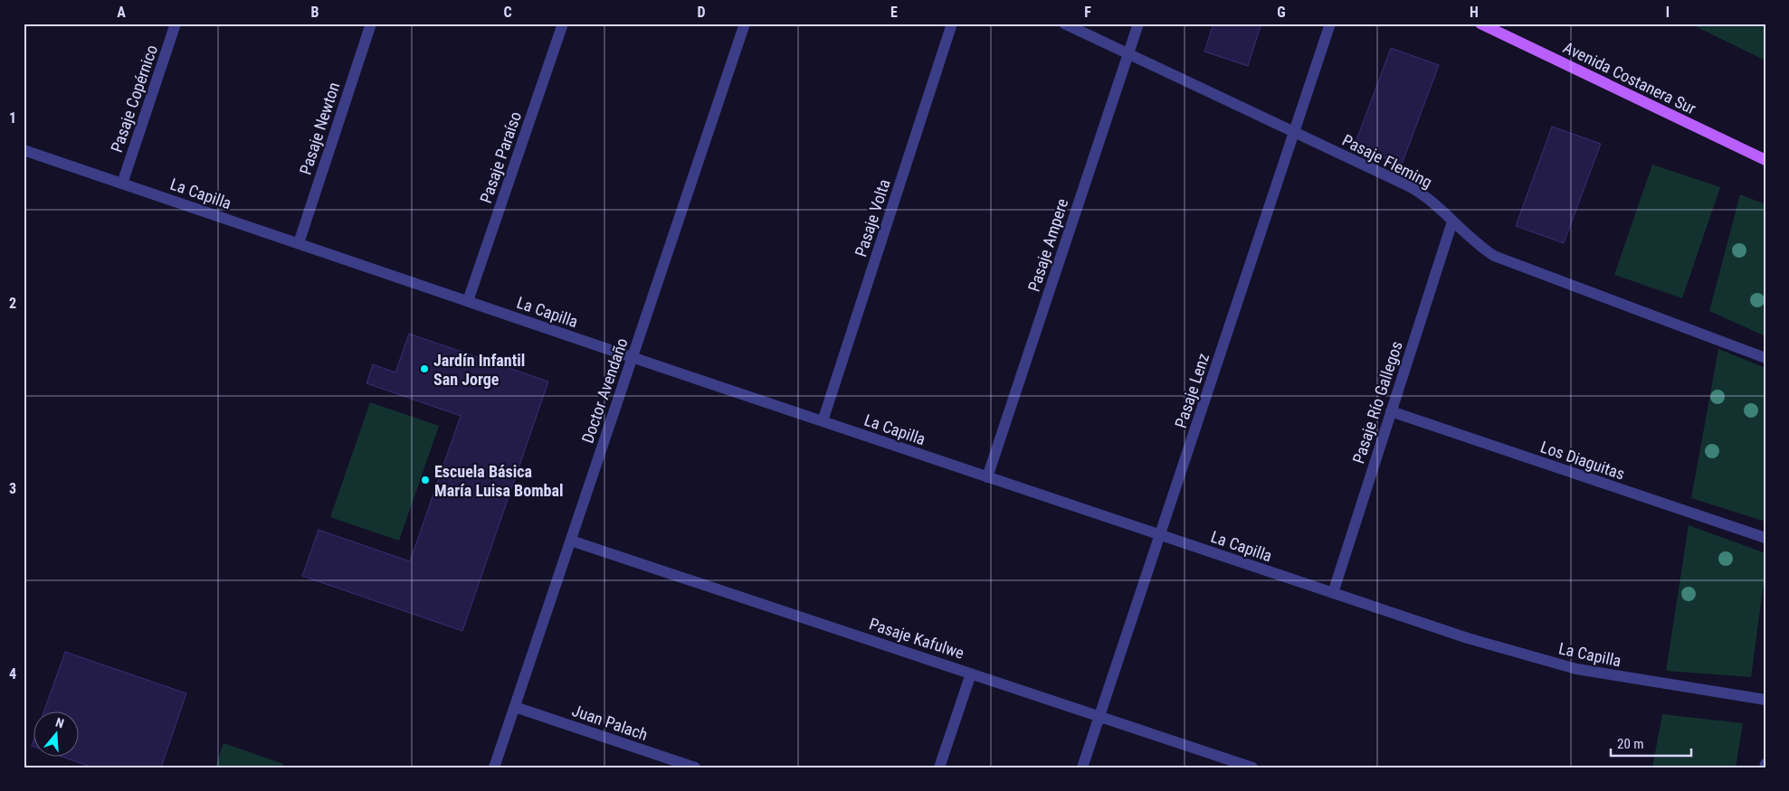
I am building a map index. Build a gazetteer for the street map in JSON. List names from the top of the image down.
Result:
{
  "streets": {
    "main road": ["Avenida Costanera Sur"],
    "street": [
      "Pasaje Copérnico",
      "Pasaje Newton",
      "Pasaje Paraíso",
      "Pasaje Fleming",
      "La Capilla",
      "Pasaje Volta",
      "Pasaje Ampere",
      "Doctor Avendaño",
      "Pasaje Lenz",
      "Pasaje Río Gallegos",
      "Los Diaguitas",
      "Pasaje Kafulwe",
      "Juan Palach"
    ]
  },
  "crossings": [
    ["Pasaje Copérnico", "La Capilla"],
    ["Pasaje Newton", "La Capilla"],
    ["Pasaje Paraíso", "La Capilla"],
    ["Pasaje Fleming", "Pasaje Ampere"],
    ["Pasaje Fleming", "Pasaje Lenz"],
    ["Pasaje Fleming", "Pasaje Río Gallegos"],
    ["La Capilla", "Pasaje Volta"],
    ["La Capilla", "Pasaje Ampere"],
    ["La Capilla", "Doctor Avendaño"],
    ["La Capilla", "Pasaje Lenz"],
    ["La Capilla", "Pasaje Río Gallegos"],
    ["Doctor Avendaño", "Pasaje Kafulwe"],
    ["Doctor Avendaño", "Juan Palach"],
    ["Pasaje Lenz", "Pasaje Kafulwe"],
    ["Pasaje Río Gallegos", "Los Diaguitas"]
  ],
  "places": ["Jardín Infantil San Jorge", "Escuela Básica María Luisa Bombal"],
  "scale_bar": "20 m",
  "north": "top",
  "grid": {
    "columns": [
      "A",
      "B",
      "C",
      "D",
      "E",
      "F",
      "G",
      "H",
      "I"
    ],
    "rows": [
      "1",
      "2",
      "3",
      "4"
    ]
  }
}
